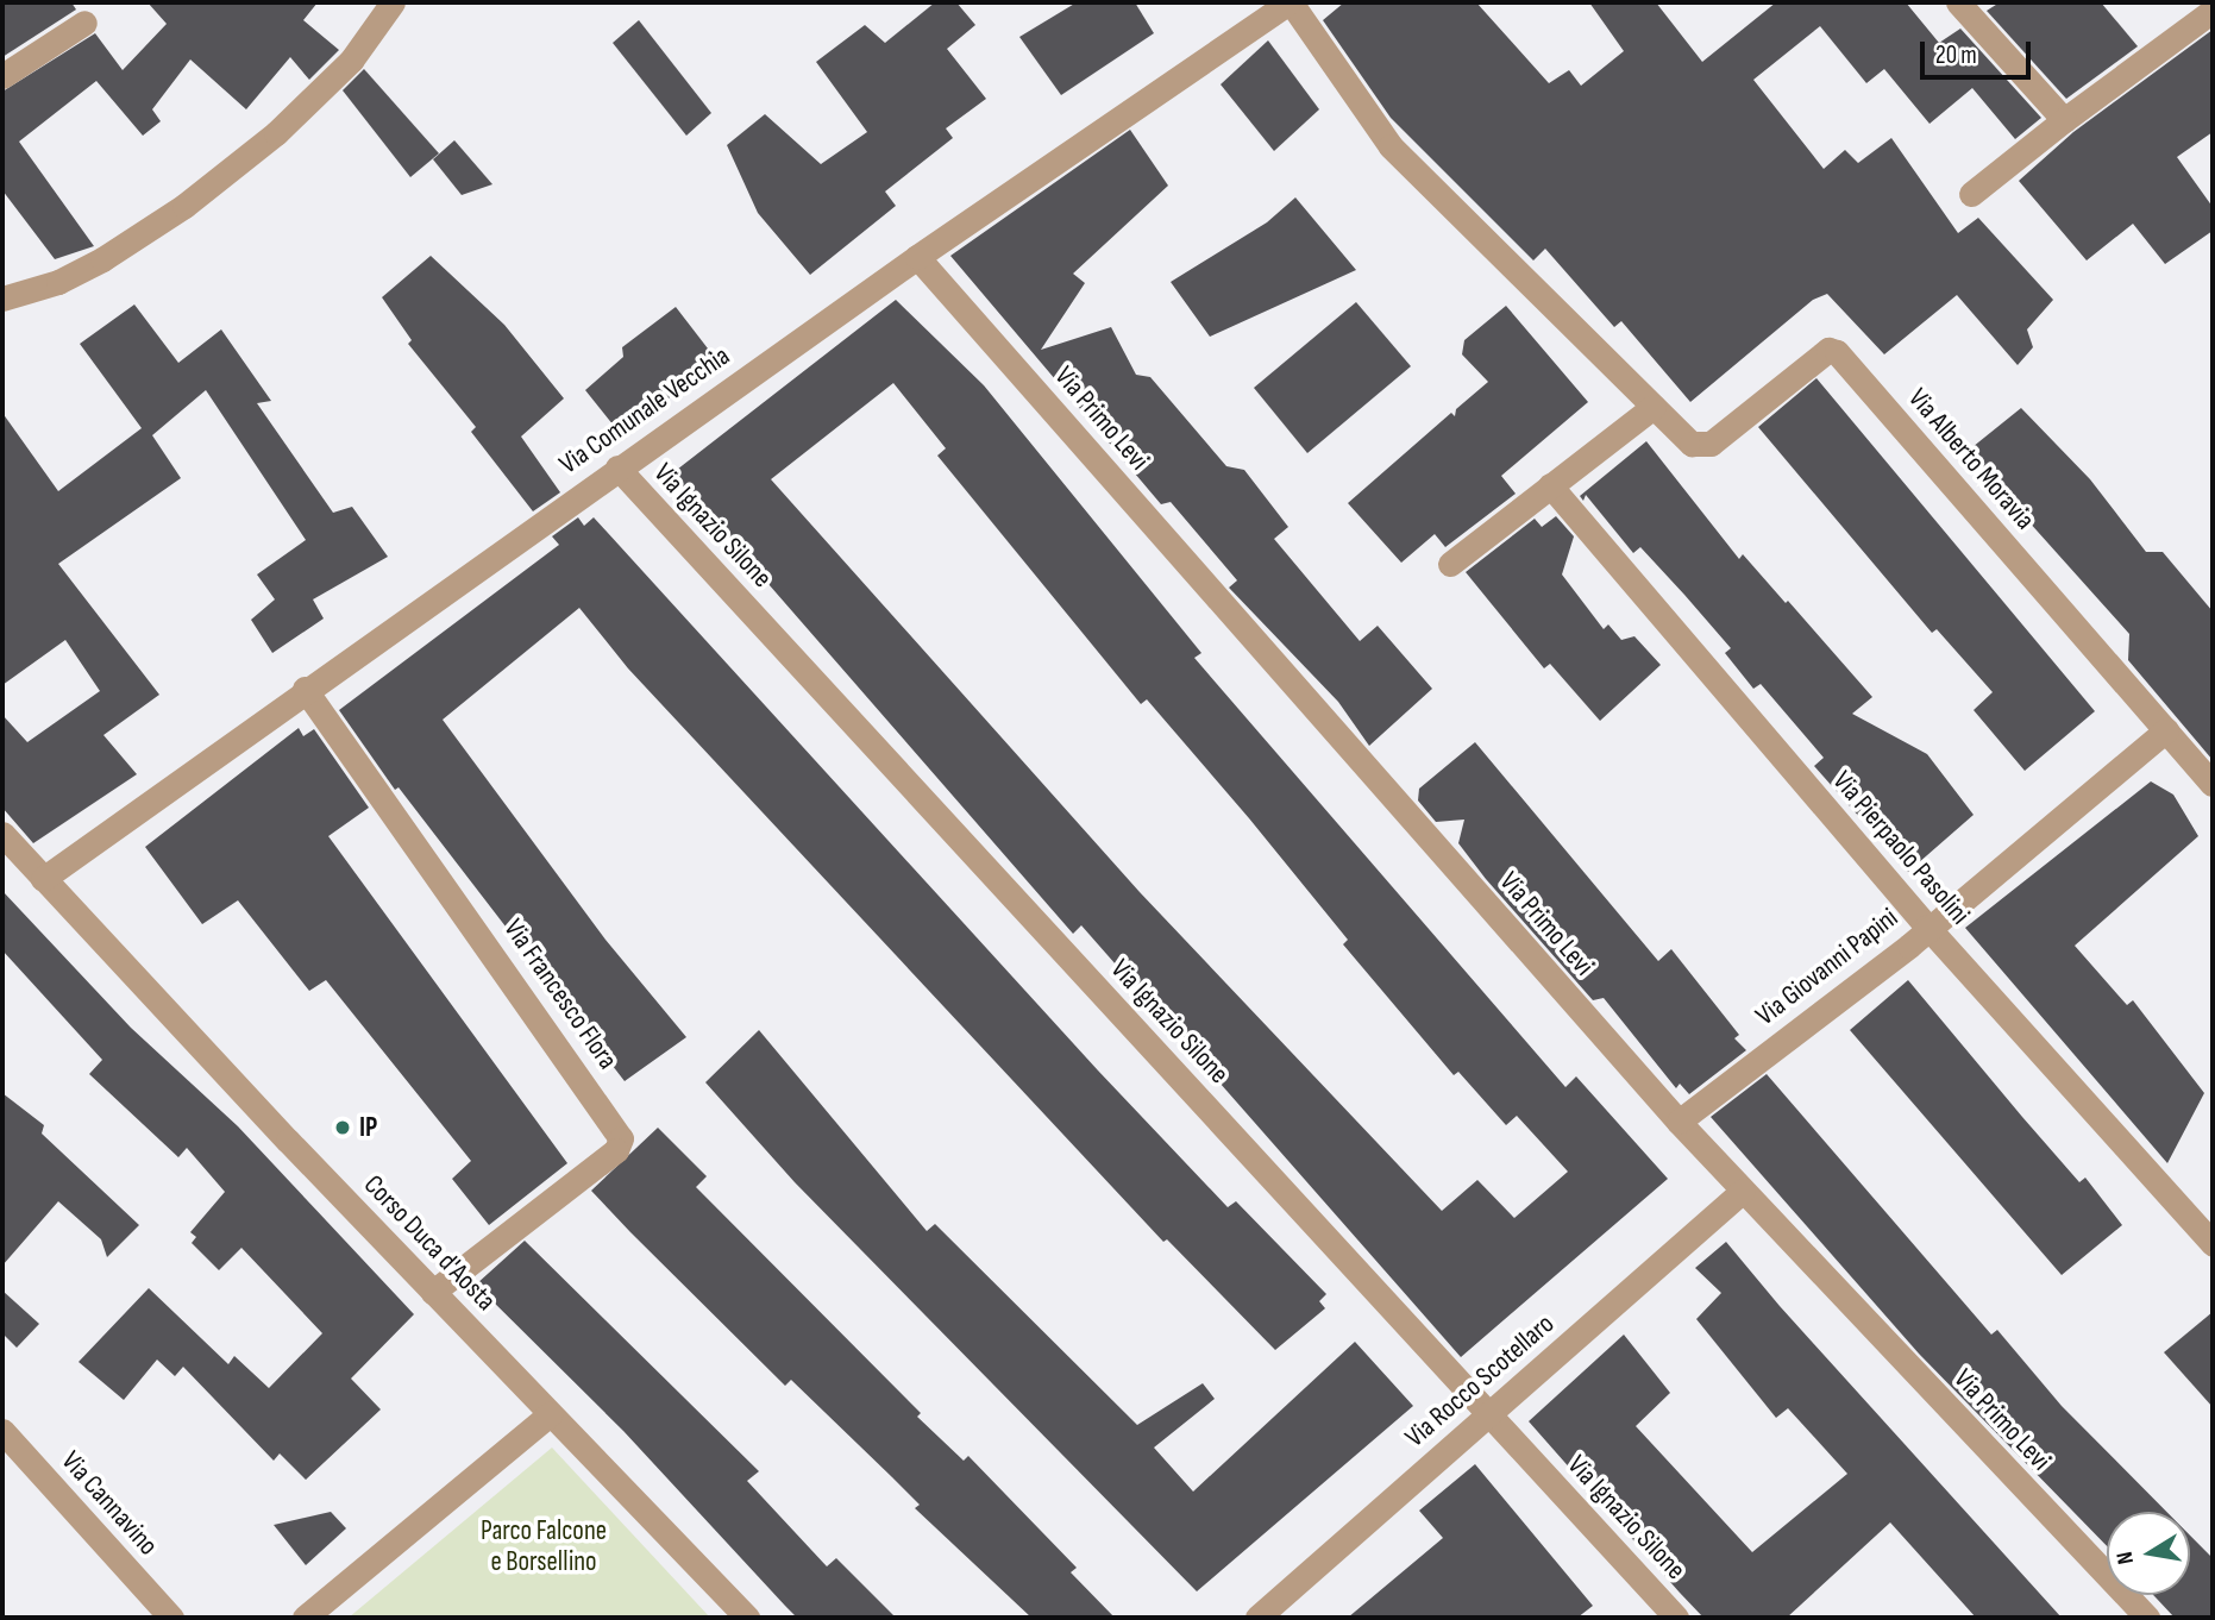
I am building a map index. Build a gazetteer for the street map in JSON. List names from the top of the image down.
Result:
{
  "streets": {
    "street": [
      "Via Comunale Vecchia",
      "Via Primo Levi",
      "Via Alberto Moravia",
      "Via Ignazio Silone",
      "Via Pierpaolo Pasolini",
      "Via Giovanni Papini",
      "Via Francesco Flora",
      "Corso Duca d'Aosta",
      "Via Rocco Scotellaro",
      "Via Cannavino"
    ]
  },
  "crossings": [
    ["Via Comunale Vecchia", "Via Primo Levi"],
    ["Via Comunale Vecchia", "Via Alberto Moravia"],
    ["Via Comunale Vecchia", "Via Ignazio Silone"],
    ["Via Comunale Vecchia", "Via Francesco Flora"],
    ["Via Comunale Vecchia", "Corso Duca d'Aosta"],
    ["Via Primo Levi", "Via Giovanni Papini"],
    ["Via Primo Levi", "Via Rocco Scotellaro"],
    ["Via Alberto Moravia", "Via Giovanni Papini"],
    ["Via Ignazio Silone", "Via Rocco Scotellaro"],
    ["Via Pierpaolo Pasolini", "Via Giovanni Papini"],
    ["Via Francesco Flora", "Corso Duca d'Aosta"]
  ],
  "parks": ["Parco Falcone e Borsellino"],
  "places": ["IP"],
  "scale_bar": "20 m",
  "north": "left"
}
